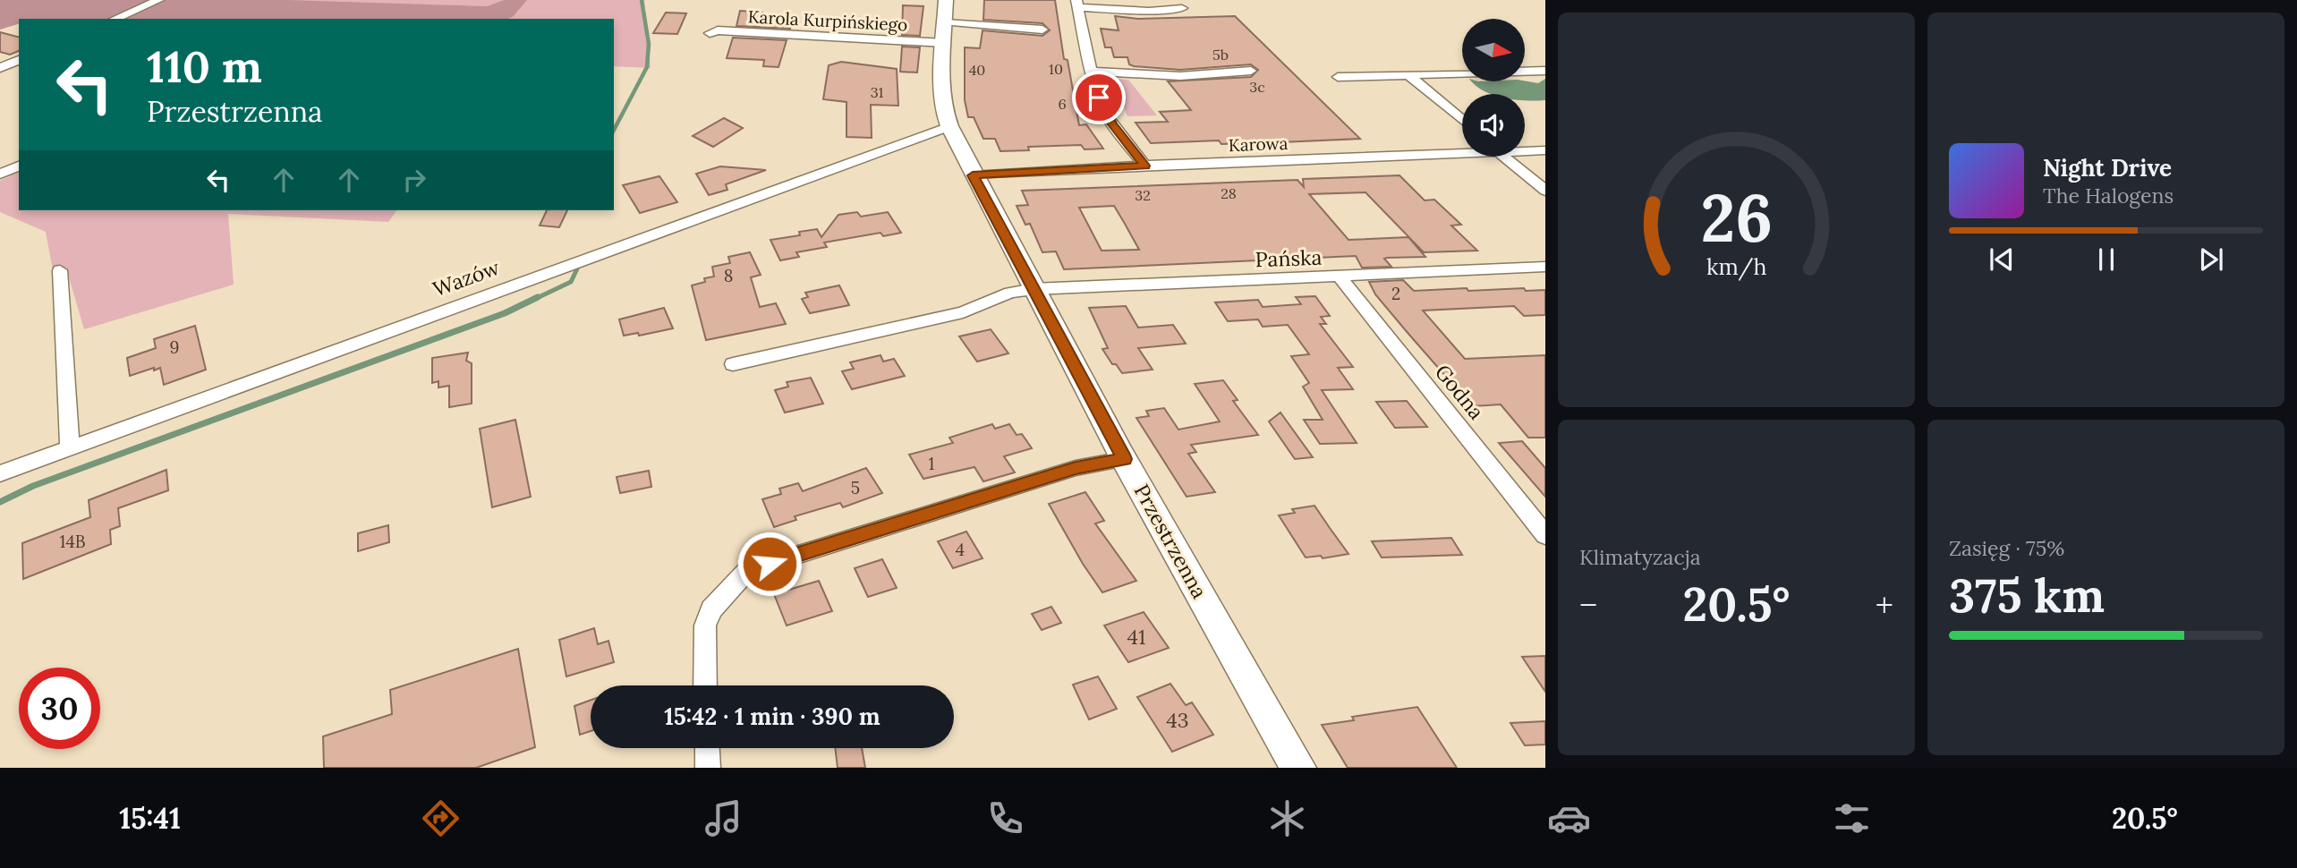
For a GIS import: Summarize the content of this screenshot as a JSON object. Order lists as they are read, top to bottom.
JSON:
{
  "streets": {
    "street": [
      "Karola Kurpińskiego",
      "Karowa",
      "Pańska",
      "Wazów",
      "Godna",
      "Przestrzenna"
    ]
  },
  "crossings": [
    ["Karola Kurpińskiego", "Przestrzenna"],
    ["Karowa", "Przestrzenna"],
    ["Pańska", "Godna"],
    ["Pańska", "Przestrzenna"],
    ["Wazów", "Przestrzenna"]
  ],
  "house_numbers": [
    "5b",
    "10",
    "40",
    "3c",
    "31",
    "6",
    "28",
    "32",
    "8",
    "2",
    "9",
    "1",
    "5",
    "14B",
    "4",
    "41",
    "43"
  ],
  "north": "right",
  "page": {
    "turn": ["110 m", "Przestrzenna"],
    "song": ["Night Drive", "The Halogens"],
    "tile": [
      "Klimatyzacja",
      ["Zasięg · 75%", "375 km"]
    ],
    "heat": ["−", "20.5°", "+"],
    "limit": "30",
    "trip": "15:42 · 1 min · 390 m",
    "tabs": ["15:41", "20.5°"],
    "gauge": ["26", "km/h"]
  }
}
